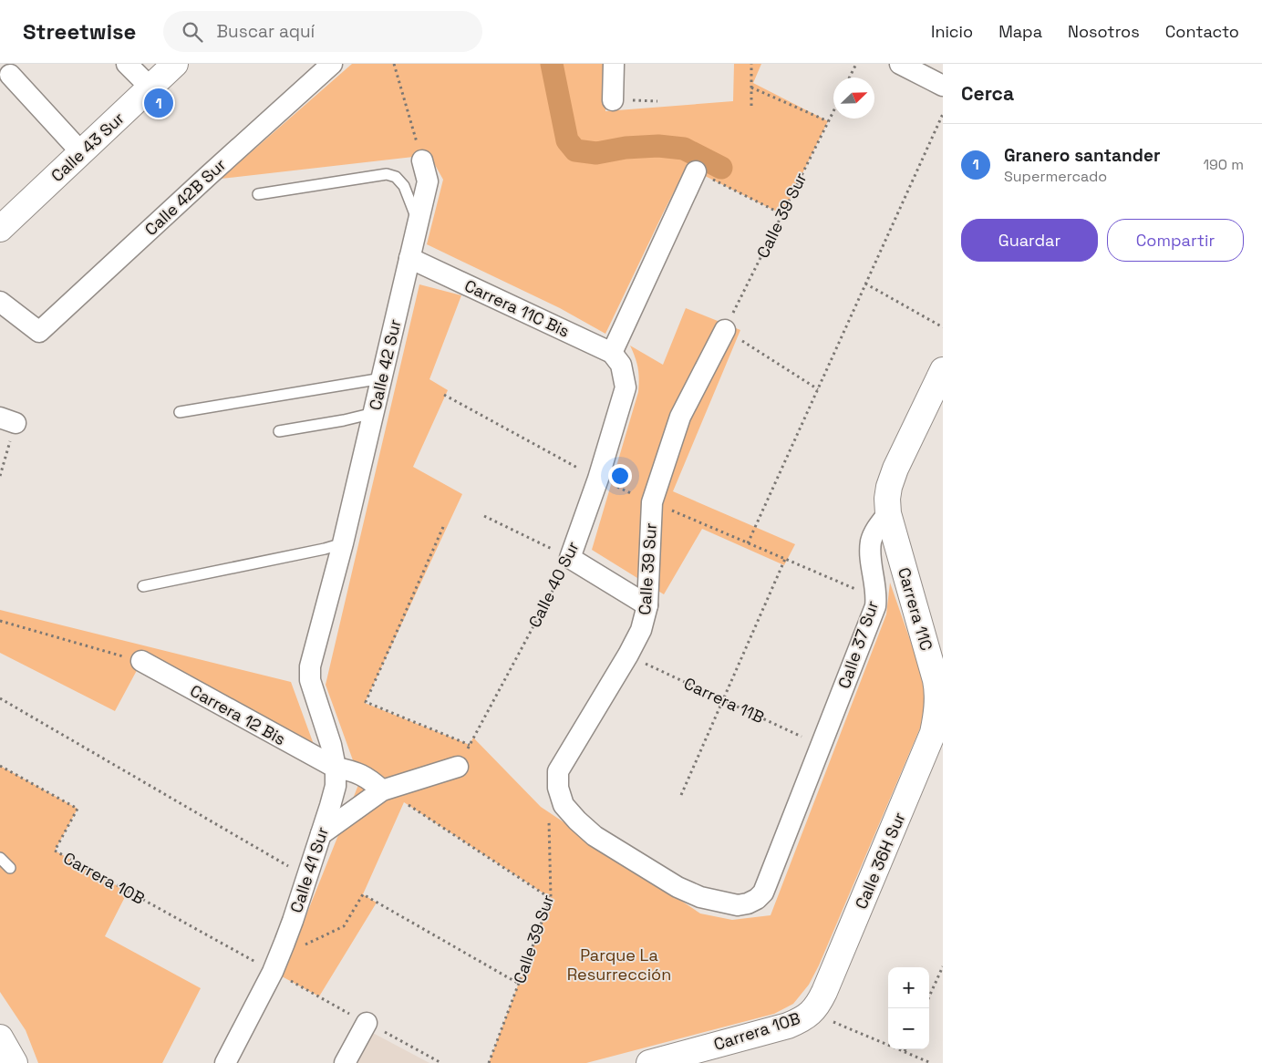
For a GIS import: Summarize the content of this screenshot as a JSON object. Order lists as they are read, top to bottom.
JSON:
{
  "streets": {
    "street": [
      "Calle 43 Sur",
      "Calle 42B Sur",
      "Calle 39 Sur",
      "Carrera 11C Bis",
      "Calle 42 Sur",
      "Calle 40 Sur",
      "Carrera 11C",
      "Calle 37 Sur",
      "Carrera 12 Bis",
      "Calle 36H Sur",
      "Calle 41 Sur",
      "Carrera 10B"
    ],
    "path": ["Carrera 11B"]
  },
  "crossings": [
    ["Calle 39 Sur", "Calle 37 Sur"],
    ["Calle 39 Sur", "Carrera 11B"],
    ["Carrera 11C Bis", "Calle 42 Sur"],
    ["Carrera 11C Bis", "Calle 40 Sur"],
    ["Calle 42 Sur", "Calle 41 Sur"],
    ["Carrera 11C", "Calle 37 Sur"],
    ["Carrera 11C", "Calle 36H Sur"],
    ["Calle 37 Sur", "Carrera 11B"],
    ["Carrera 12 Bis", "Calle 41 Sur"],
    ["Calle 36H Sur", "Carrera 10B"],
    ["Calle 41 Sur", "Carrera 10B"]
  ],
  "parks": ["Parque La Resurrección"],
  "north": "top right",
  "page": {
    "header": "Streetwise",
    "search": "Buscar aquí",
    "nav": [
      "Inicio",
      "Mapa",
      "Nosotros",
      "Contacto"
    ],
    "heading": "Cerca",
    "pins": "1",
    "list": [
      {
        "mark": "1",
        "name": "Granero santander",
        "note": "Supermercado",
        "value": "190 m"
      }
    ],
    "buttons": ["Guardar", "Compartir"],
    "map_buttons": ["+", "−"]
  }
}
